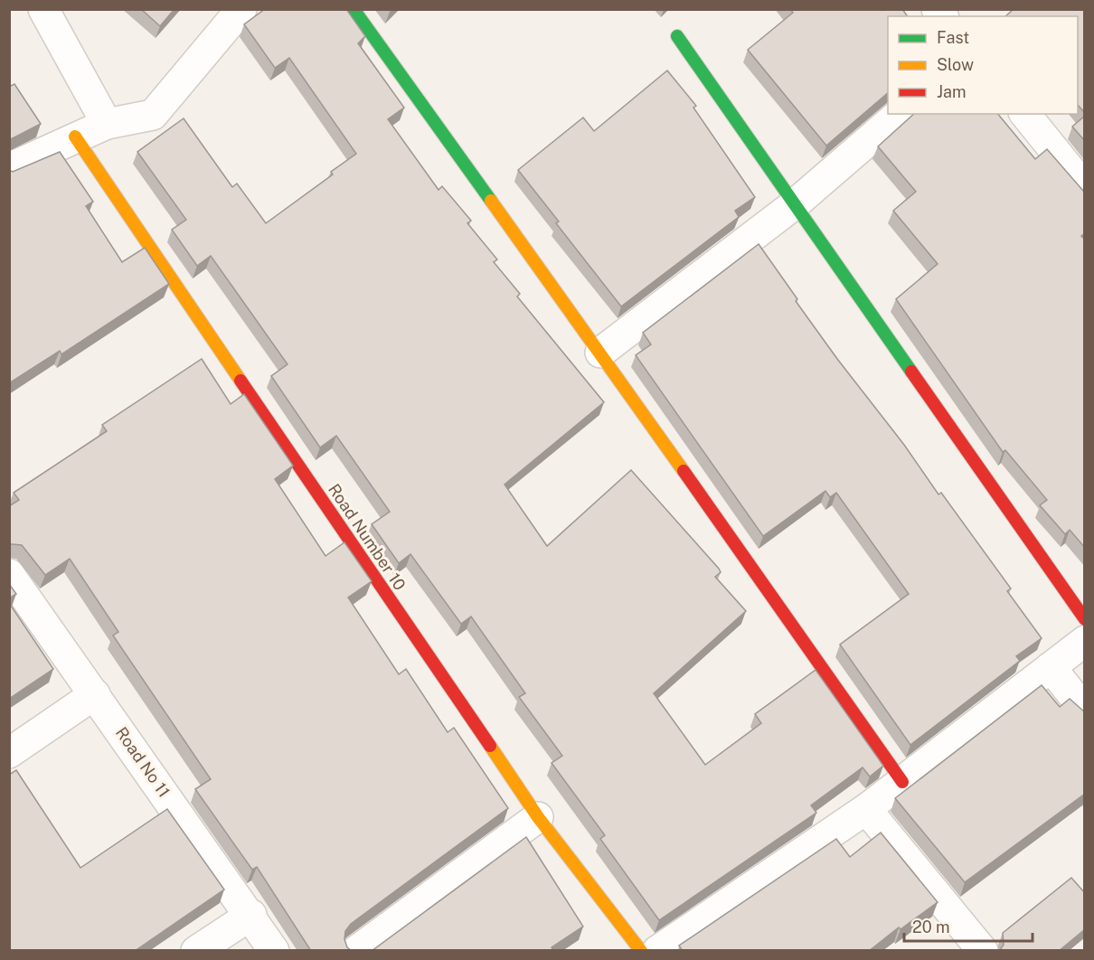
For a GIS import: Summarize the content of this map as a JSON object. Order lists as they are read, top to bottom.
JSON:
{
  "streets": {
    "street": ["Road Number 10", "Road No 11"]
  },
  "legend": ["Fast", "Slow", "Jam"],
  "scale_bar": "20 m"
}
